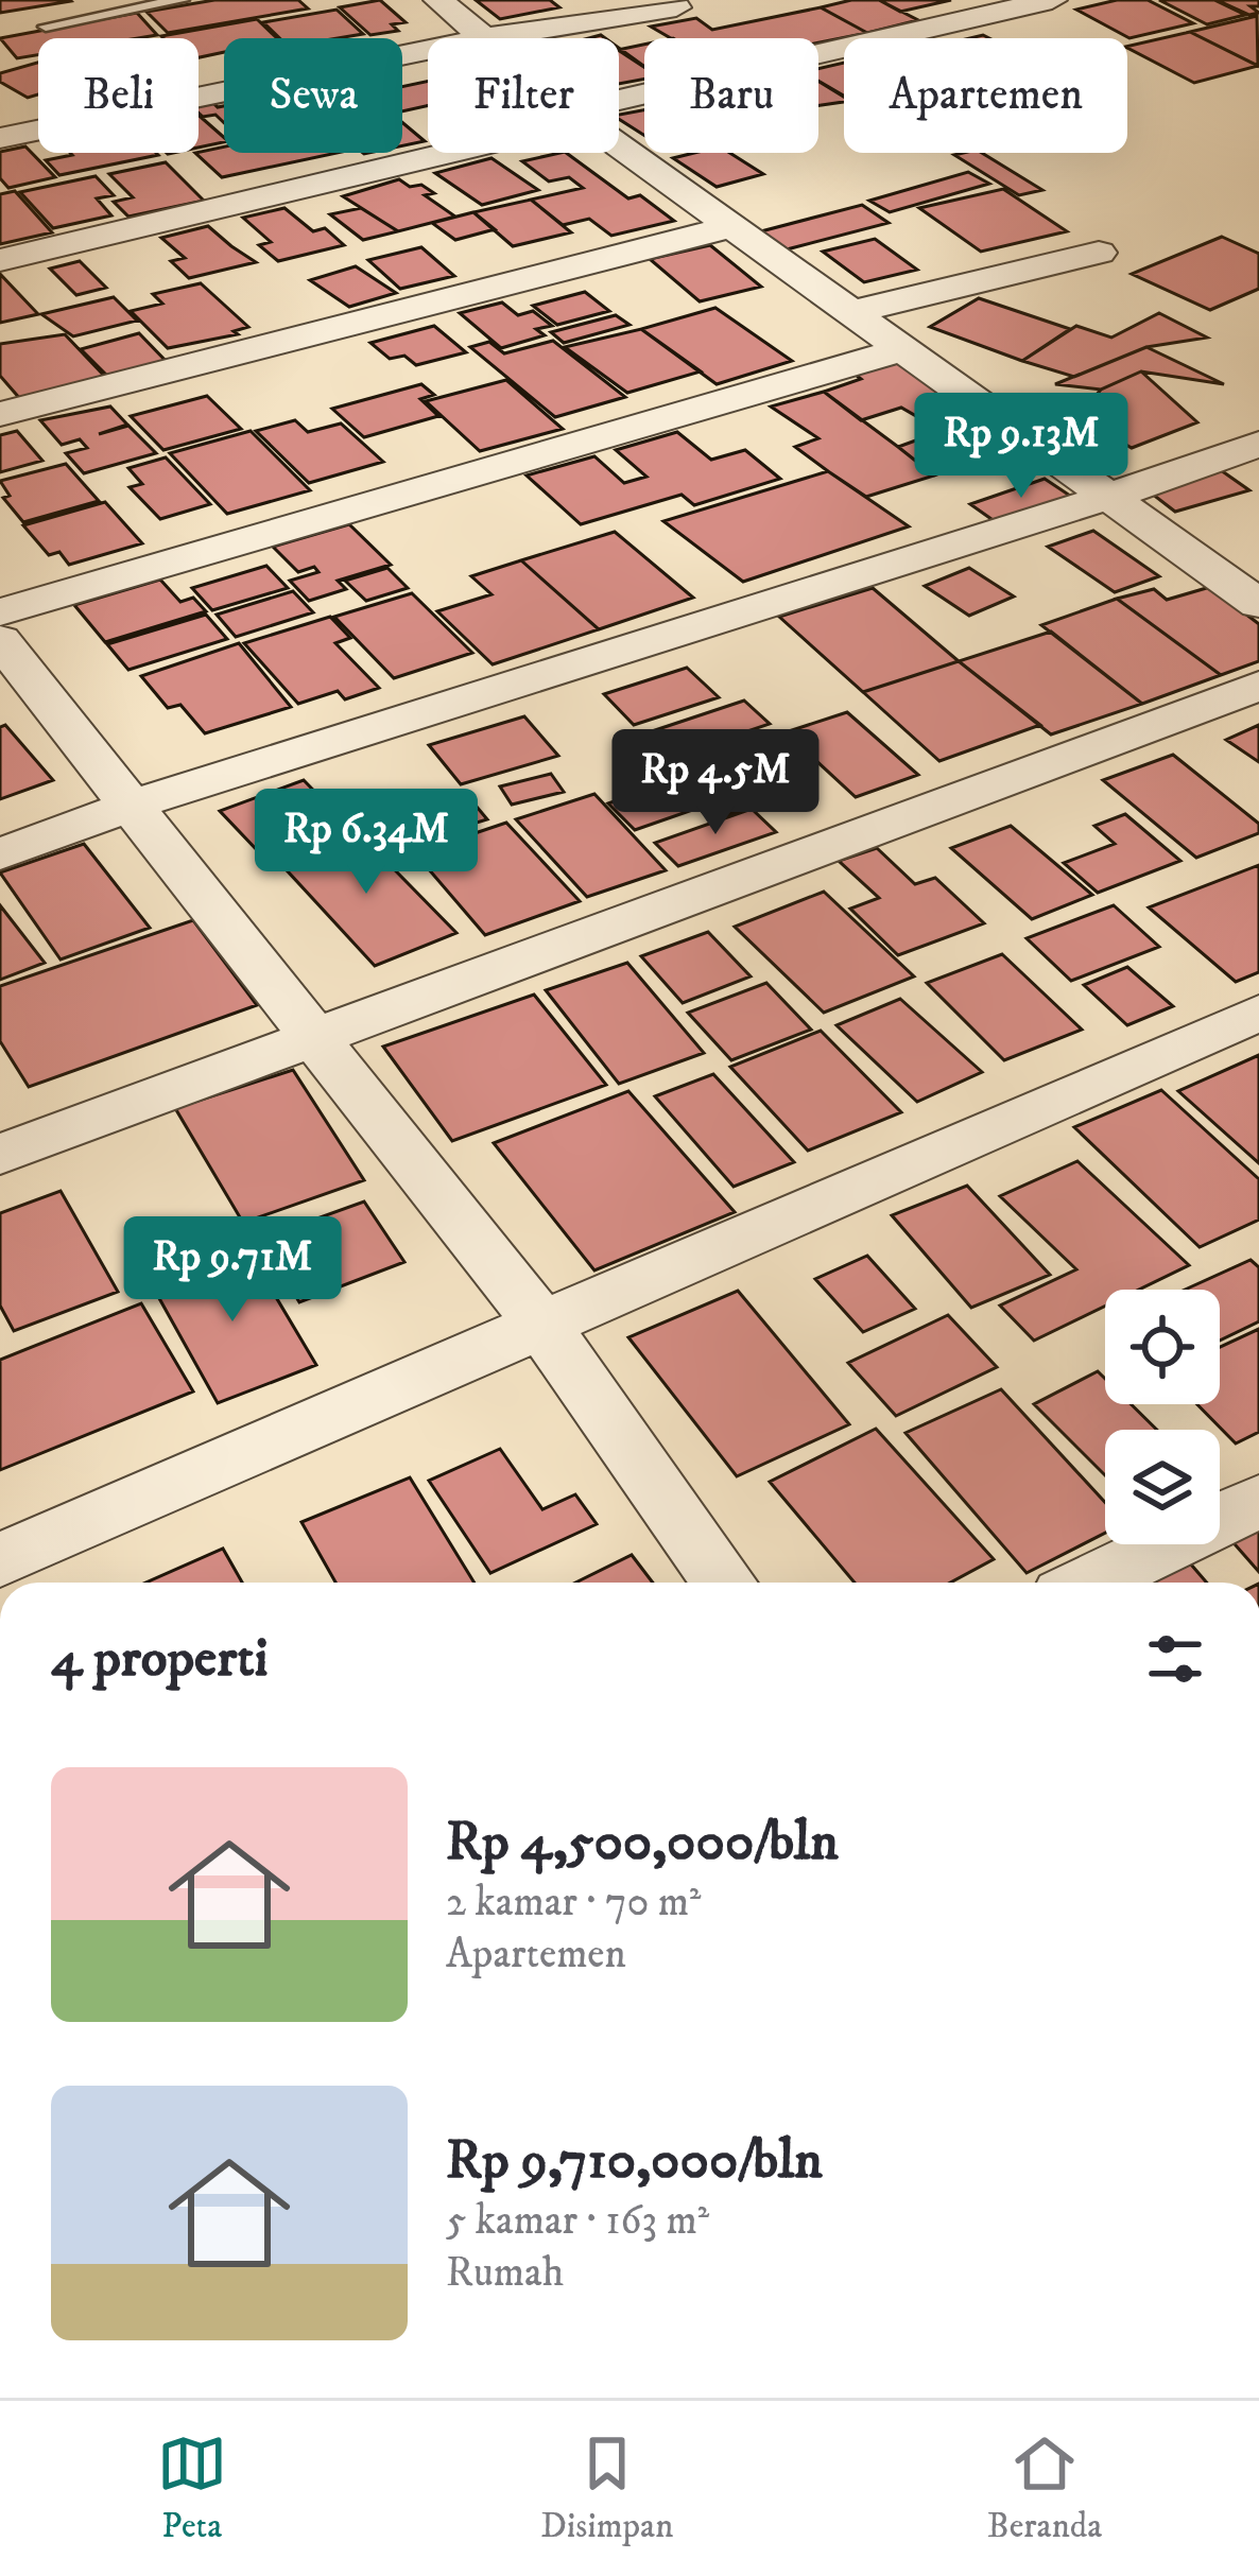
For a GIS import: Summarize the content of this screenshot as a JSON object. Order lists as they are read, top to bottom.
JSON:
{
  "page": {
    "chip": [
      "Beli",
      "Sewa",
      "Filter",
      "Baru",
      "Apartemen"
    ],
    "price": [
      "Rp 9.13M",
      "Rp 4.5M",
      "Rp 6.34M",
      "Rp 9.71M"
    ],
    "heading": "4 properti",
    "list": [
      {
        "name": "Rp 4,500,000/bln",
        "note": "2 kamar · 70 m² · Apartemen"
      },
      {
        "name": "Rp 9,710,000/bln",
        "note": "5 kamar · 163 m² · Rumah"
      }
    ],
    "tabs": ["Peta", "Disimpan", "Beranda"]
  }
}
